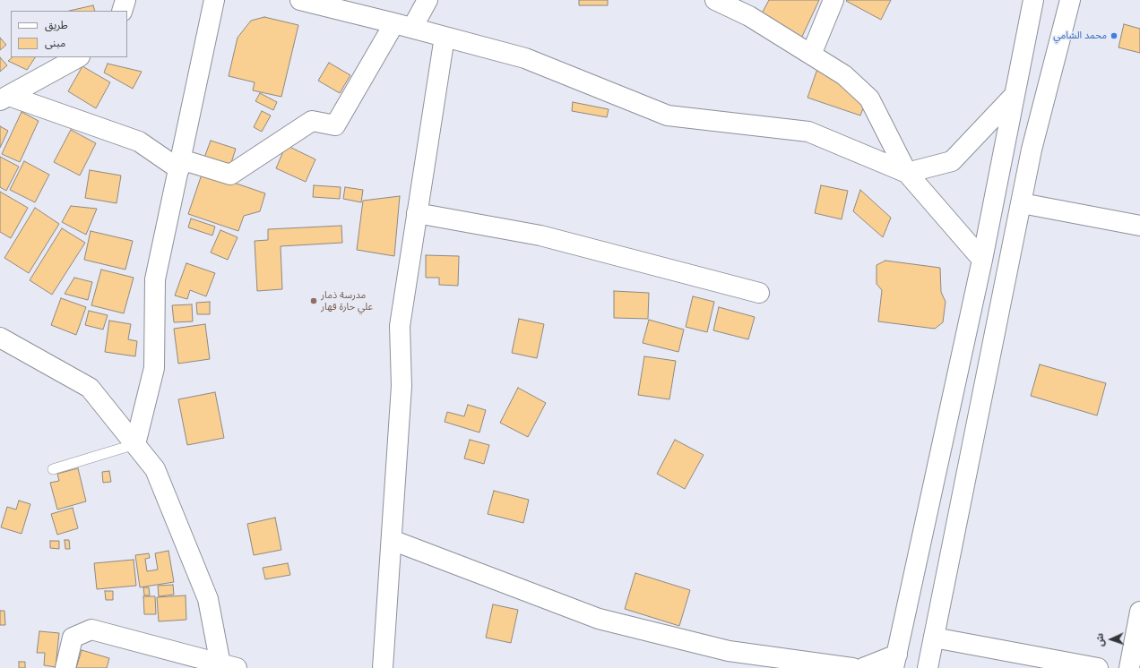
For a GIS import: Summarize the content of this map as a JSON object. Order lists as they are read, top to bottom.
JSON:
{
  "places": ["محمد الشامي", "مدرسة ذمار علي حارة قهار"],
  "legend": ["طريق", "مبنى"],
  "north": "left"
}
